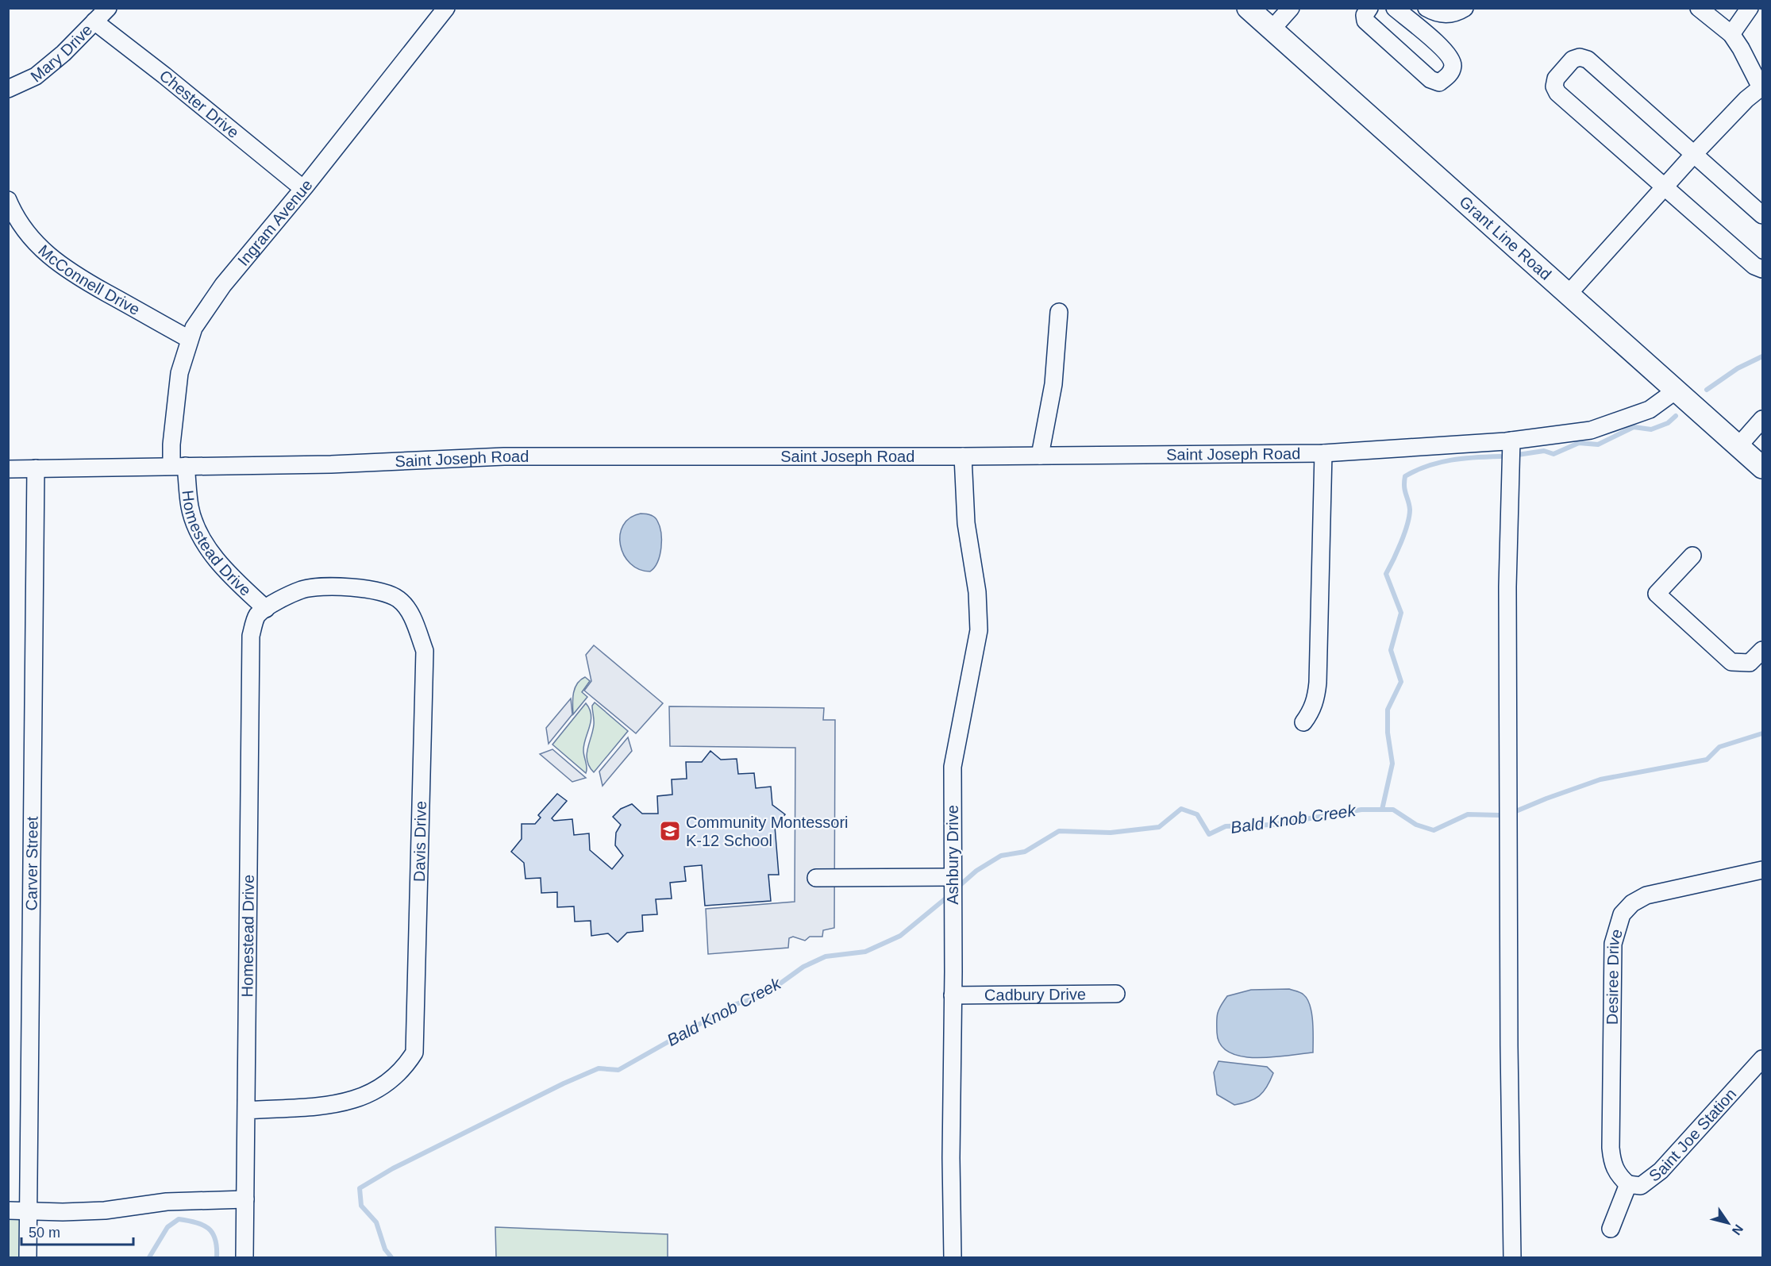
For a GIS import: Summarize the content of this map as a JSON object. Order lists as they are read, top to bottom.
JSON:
{
  "streets": {
    "main road": ["Grant Line Road"],
    "street": [
      "Mary Drive",
      "Chester Drive",
      "Ingram Avenue",
      "McConnell Drive",
      "Saint Joseph Road",
      "Homestead Drive",
      "Davis Drive",
      "Ashbury Drive",
      "Carver Street",
      "Desiree Drive",
      "Cadbury Drive",
      "Saint Joe Station"
    ]
  },
  "crossings": [
    ["Mary Drive", "Chester Drive"],
    ["Chester Drive", "Ingram Avenue"],
    ["Ingram Avenue", "McConnell Drive"],
    ["Ingram Avenue", "Saint Joseph Road"],
    ["Ingram Avenue", "Homestead Drive"],
    ["Grant Line Road", "Saint Joseph Road"],
    ["Saint Joseph Road", "Homestead Drive"],
    ["Saint Joseph Road", "Ashbury Drive"],
    ["Saint Joseph Road", "Carver Street"],
    ["Homestead Drive", "Davis Drive"],
    ["Ashbury Drive", "Cadbury Drive"],
    ["Desiree Drive", "Saint Joe Station"]
  ],
  "water": ["Bald Knob Creek"],
  "places": {
    "school or university": ["Community Montessori K-12 School"]
  },
  "scale_bar": "50 m",
  "north": "bottom right"
}
